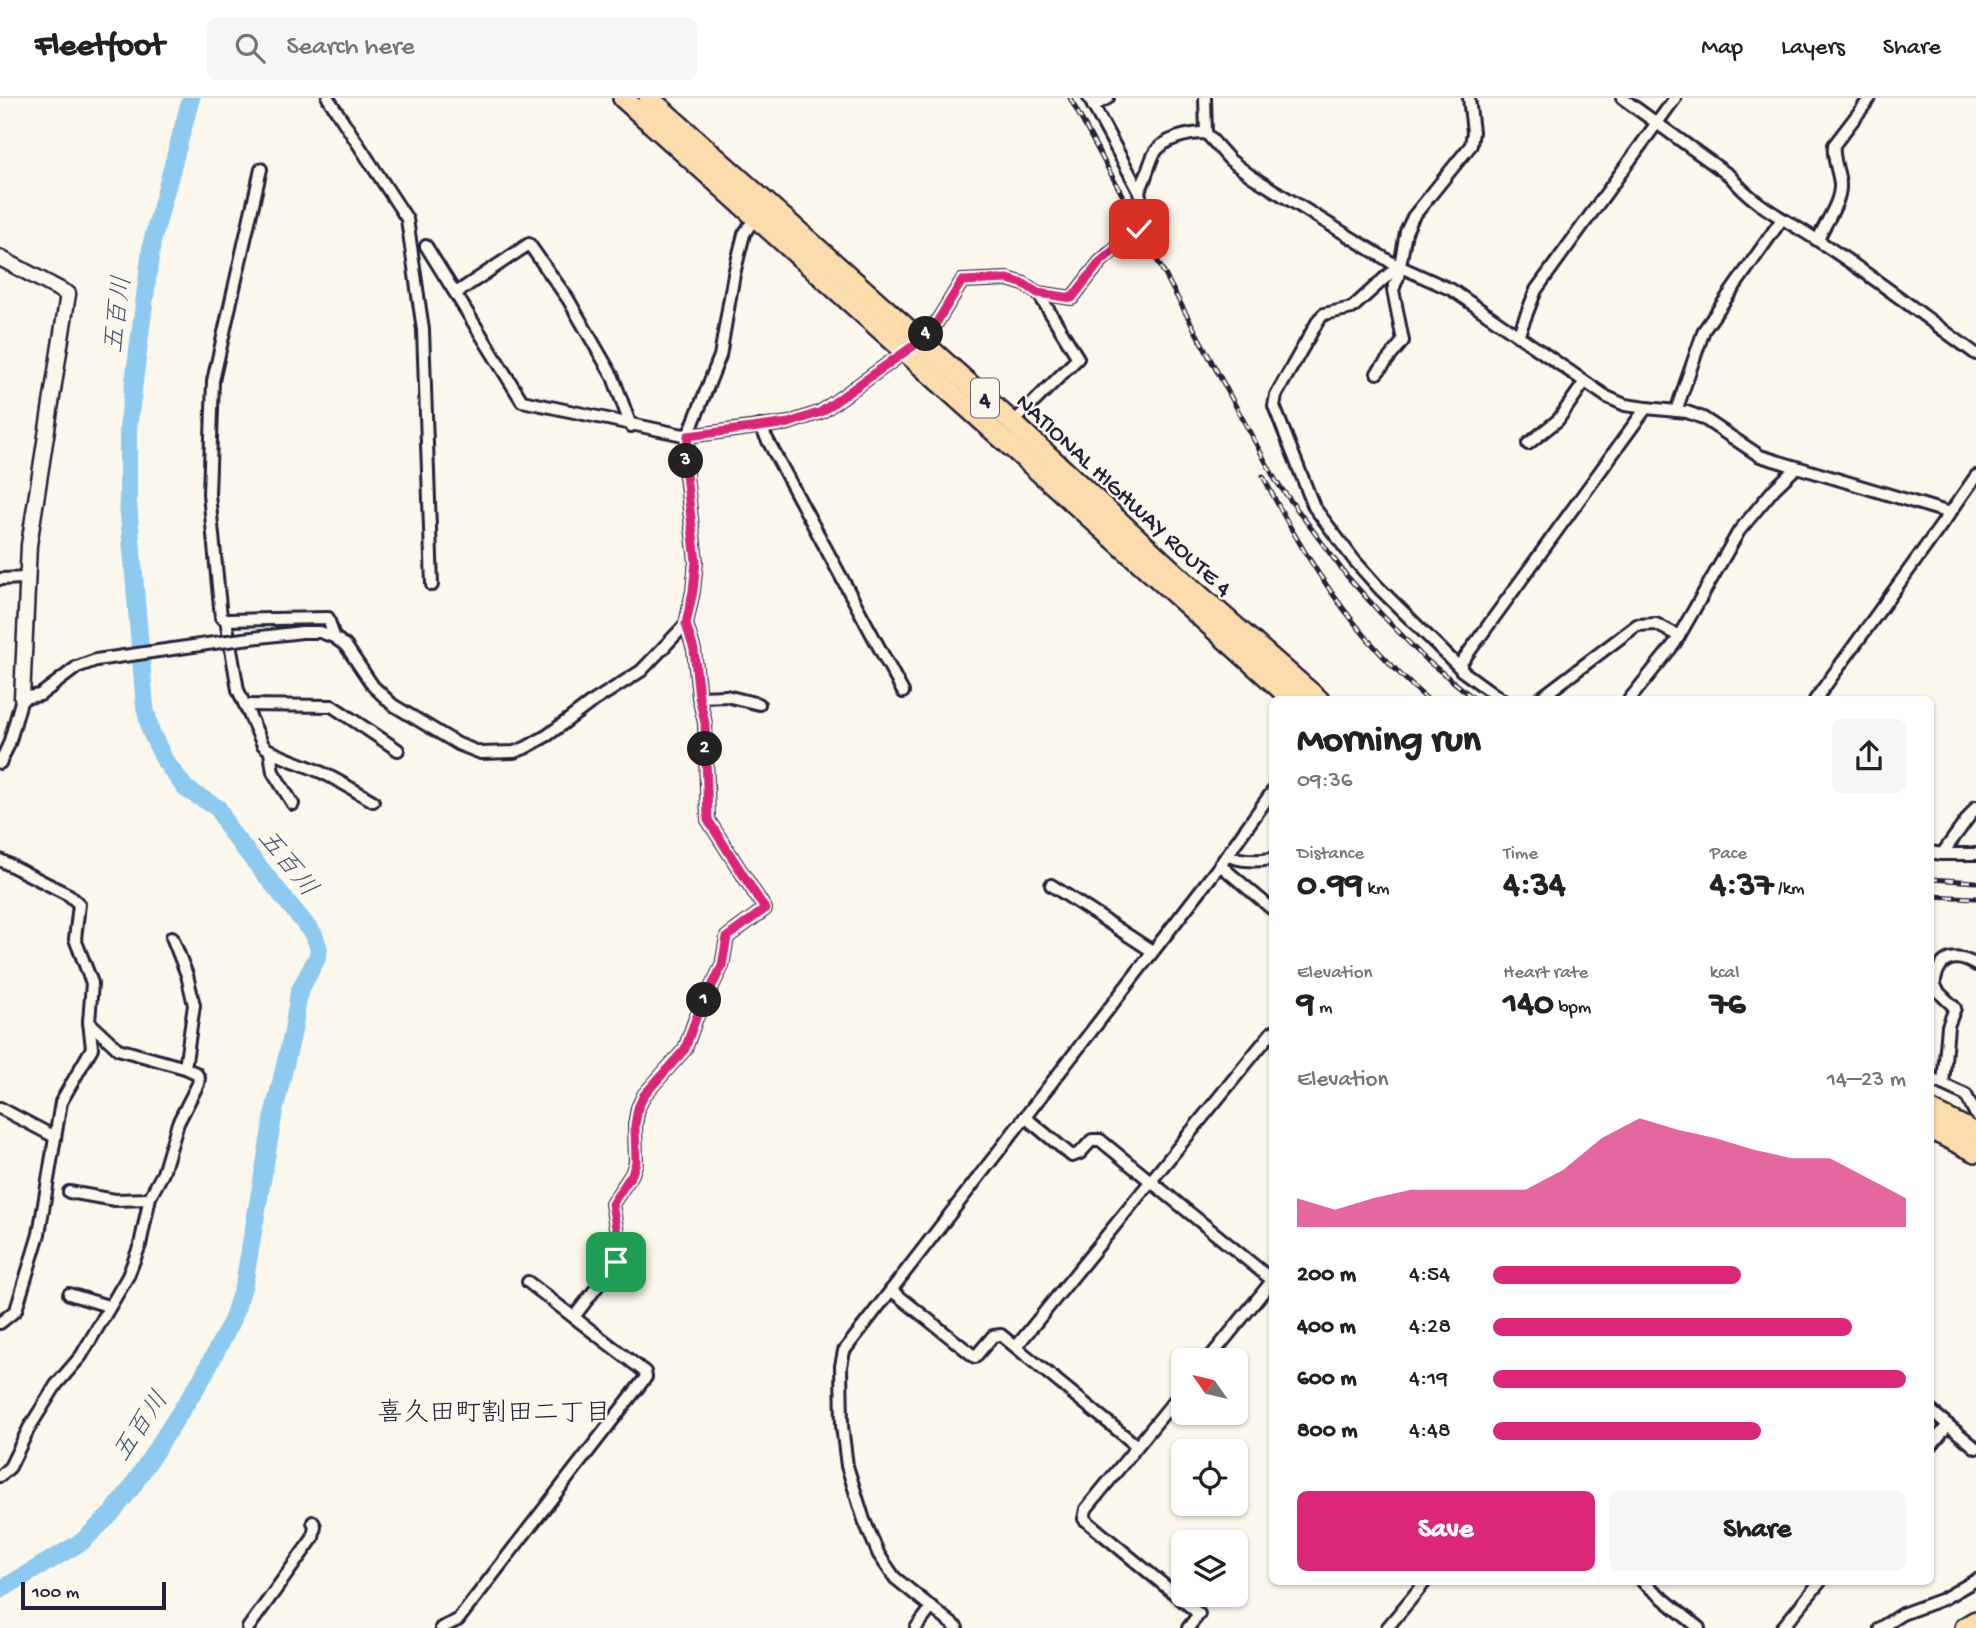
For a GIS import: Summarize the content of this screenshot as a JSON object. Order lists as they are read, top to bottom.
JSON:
{
  "streets": {
    "highway": ["4", "NATIONAL HIGHWAY ROUTE 4"]
  },
  "districts": ["喜久田町割田二丁目"],
  "water": ["五百川"],
  "scale_bar": "100 m",
  "north": "top left",
  "page": {
    "header": "Fleetfoot",
    "search": "Search here",
    "nav": ["Map", "Layers", "Share"],
    "pins": [
      "4",
      "3",
      "2",
      "1"
    ],
    "heading": ["Morning run", "09:36"],
    "stats": [
      ["Distance", "0.99 km"],
      ["Time", "4:34"],
      ["Pace", "4:37 /km"],
      ["Elevation", "9 m"],
      ["Heart rate", "140 bpm"],
      ["kcal", "76"]
    ],
    "chart": ["Elevation", "14–23 m"],
    "list": [
      {
        "name": "200 m",
        "note": "4:54"
      },
      {
        "name": "400 m",
        "note": "4:28"
      },
      {
        "name": "600 m",
        "note": "4:19"
      },
      {
        "name": "800 m",
        "note": "4:48"
      }
    ],
    "buttons": ["Save", "Share"],
    "scale": "100 m"
  }
}
